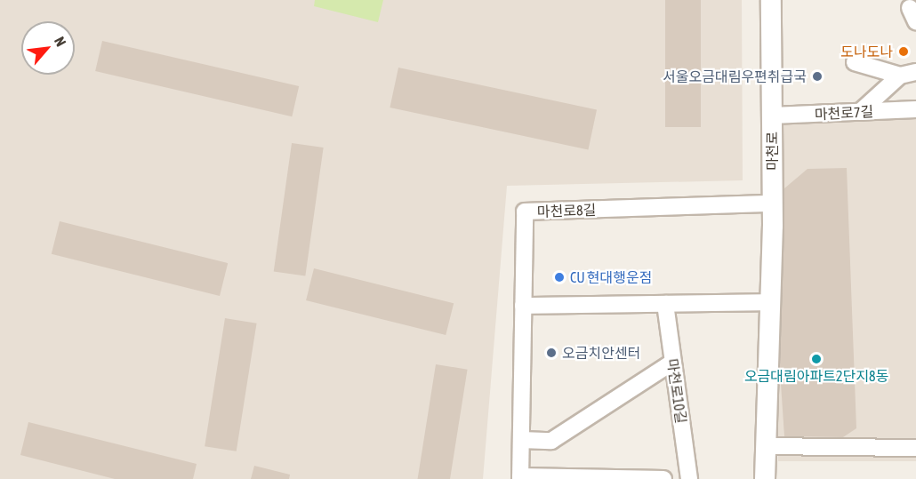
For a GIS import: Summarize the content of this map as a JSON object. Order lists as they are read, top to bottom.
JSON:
{
  "streets": {
    "street": [
      "마천로7길",
      "마천로",
      "마천로8길",
      "마천로10길"
    ]
  },
  "crossings": [
    ["마천로7길", "마천로"],
    ["마천로", "마천로8길"]
  ],
  "places": [
    "도나도나",
    "서울오금대림우편취급국",
    "CU 현대행운점",
    "오금치안센터",
    "오금대림아파트2단지8동"
  ],
  "north": "top right"
}
